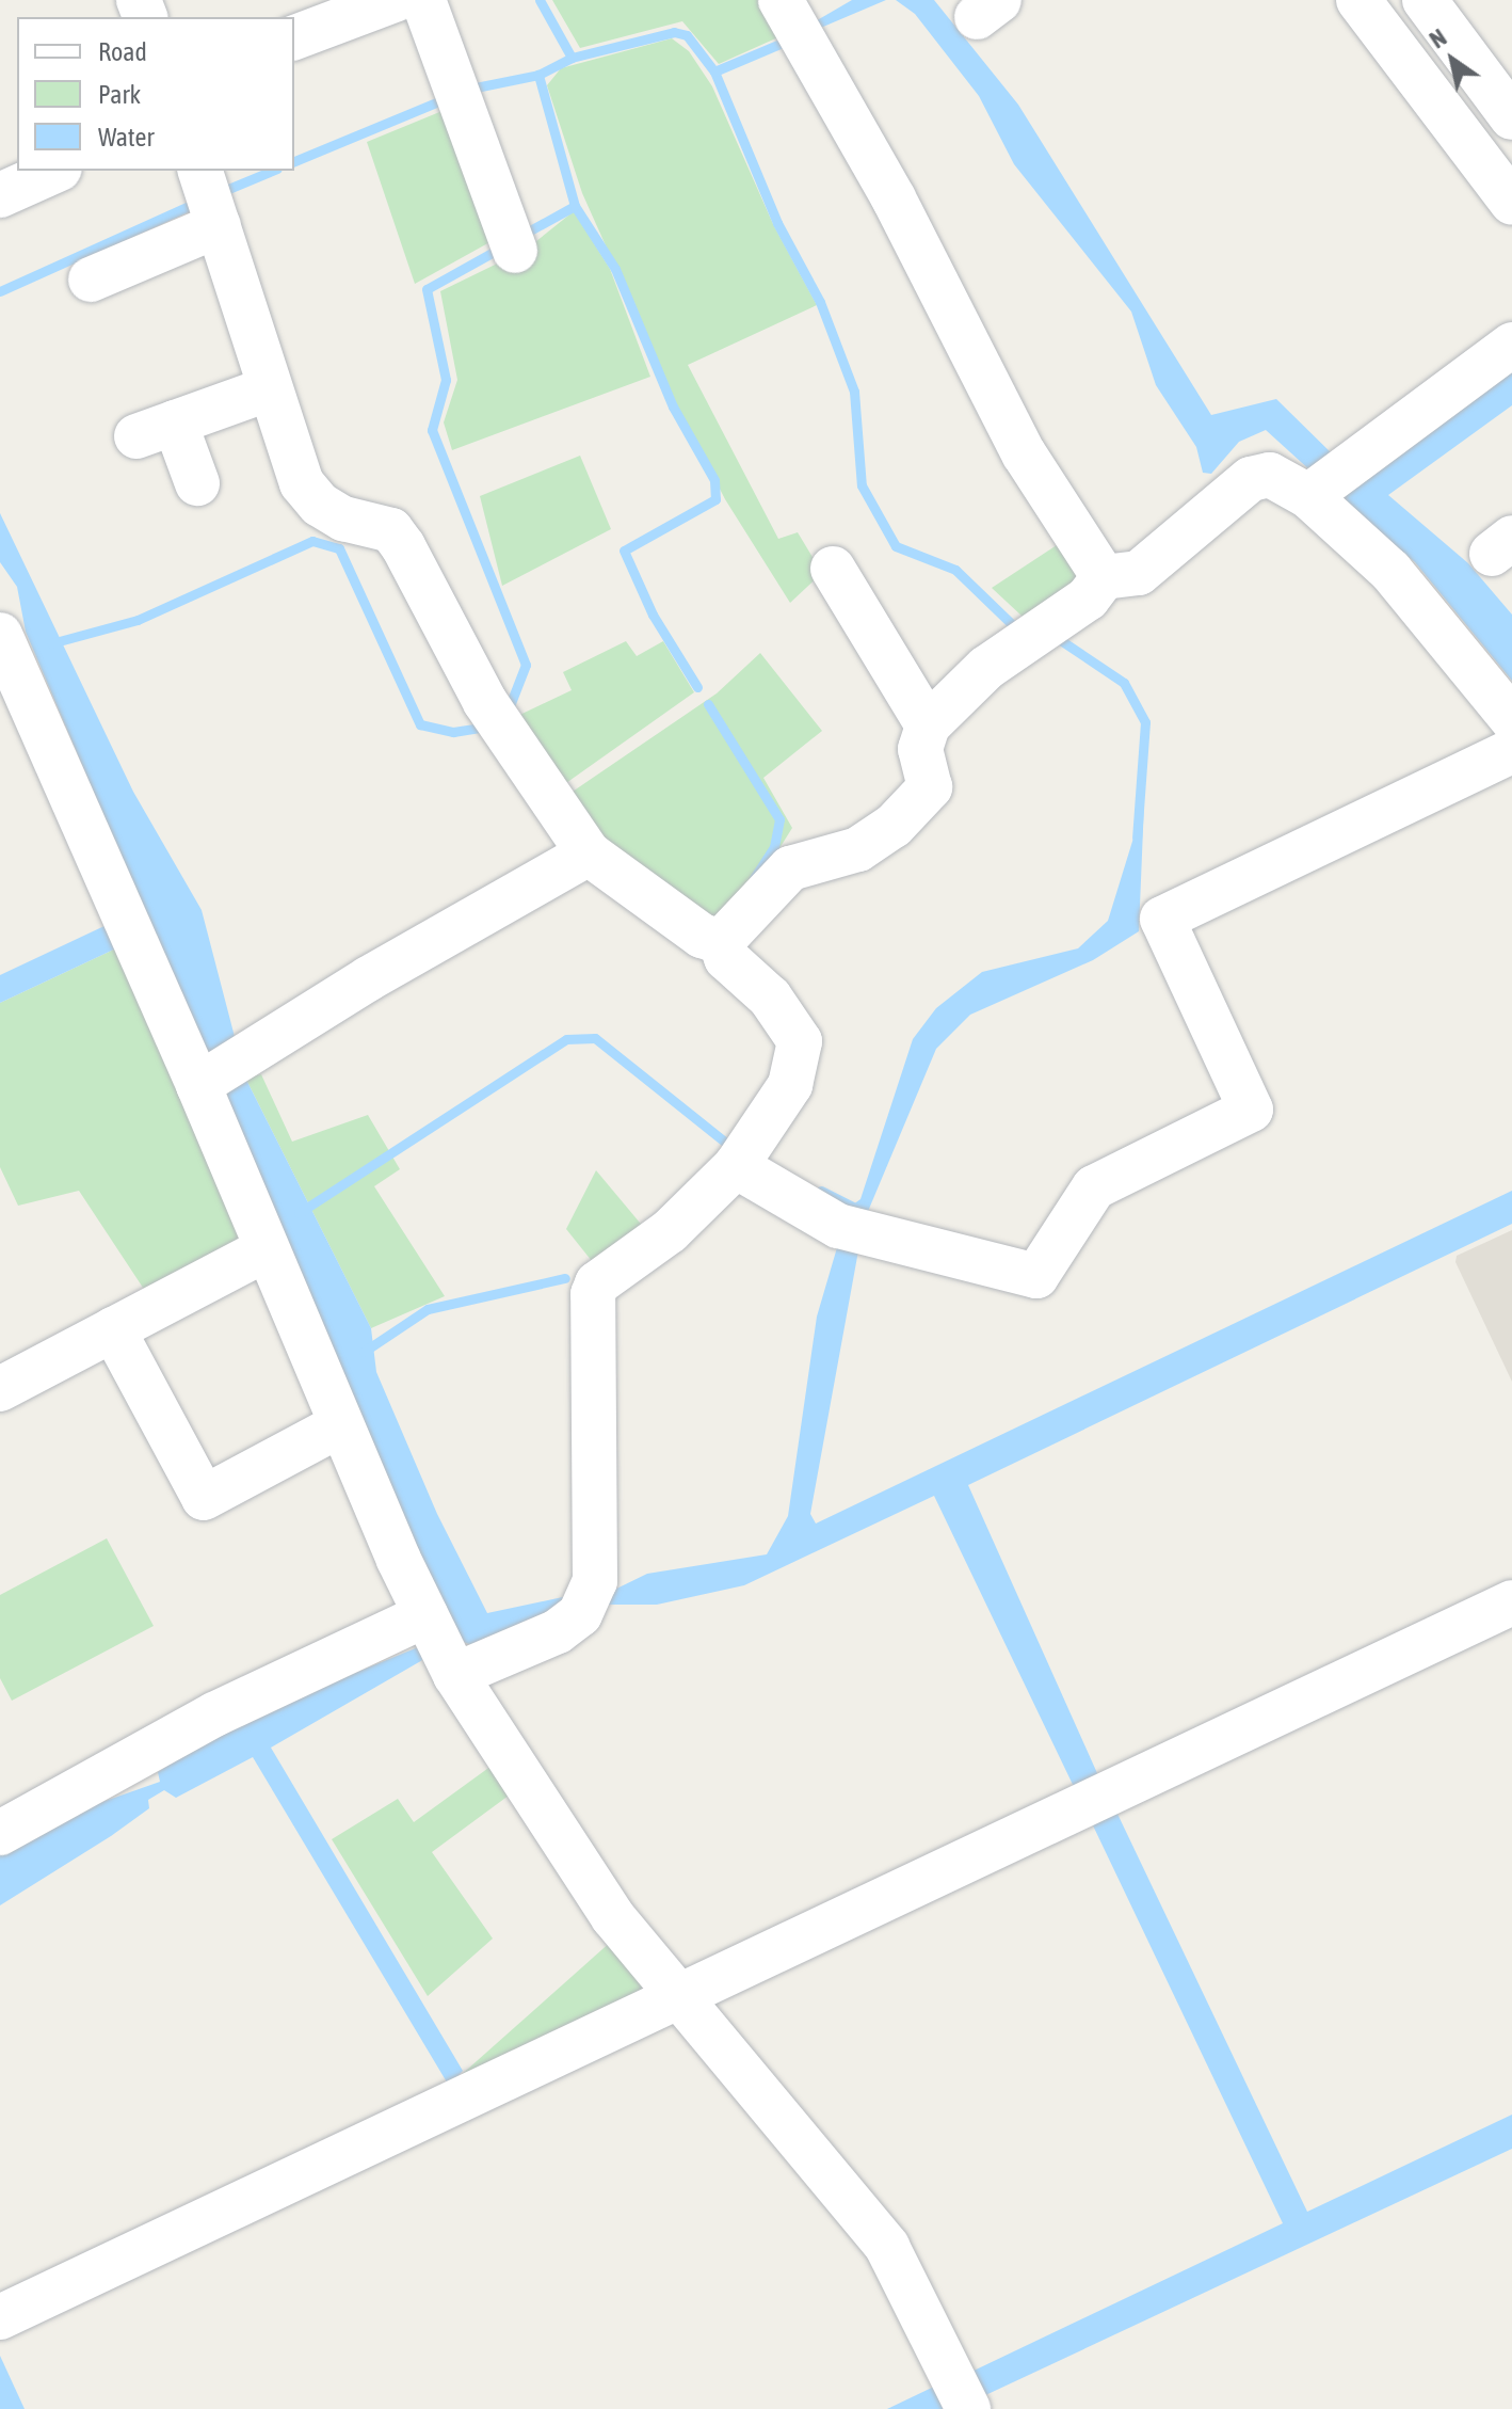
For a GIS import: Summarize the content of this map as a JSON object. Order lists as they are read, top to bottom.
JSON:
{
  "legend": ["Road", "Park", "Water"],
  "north": "top left"
}
